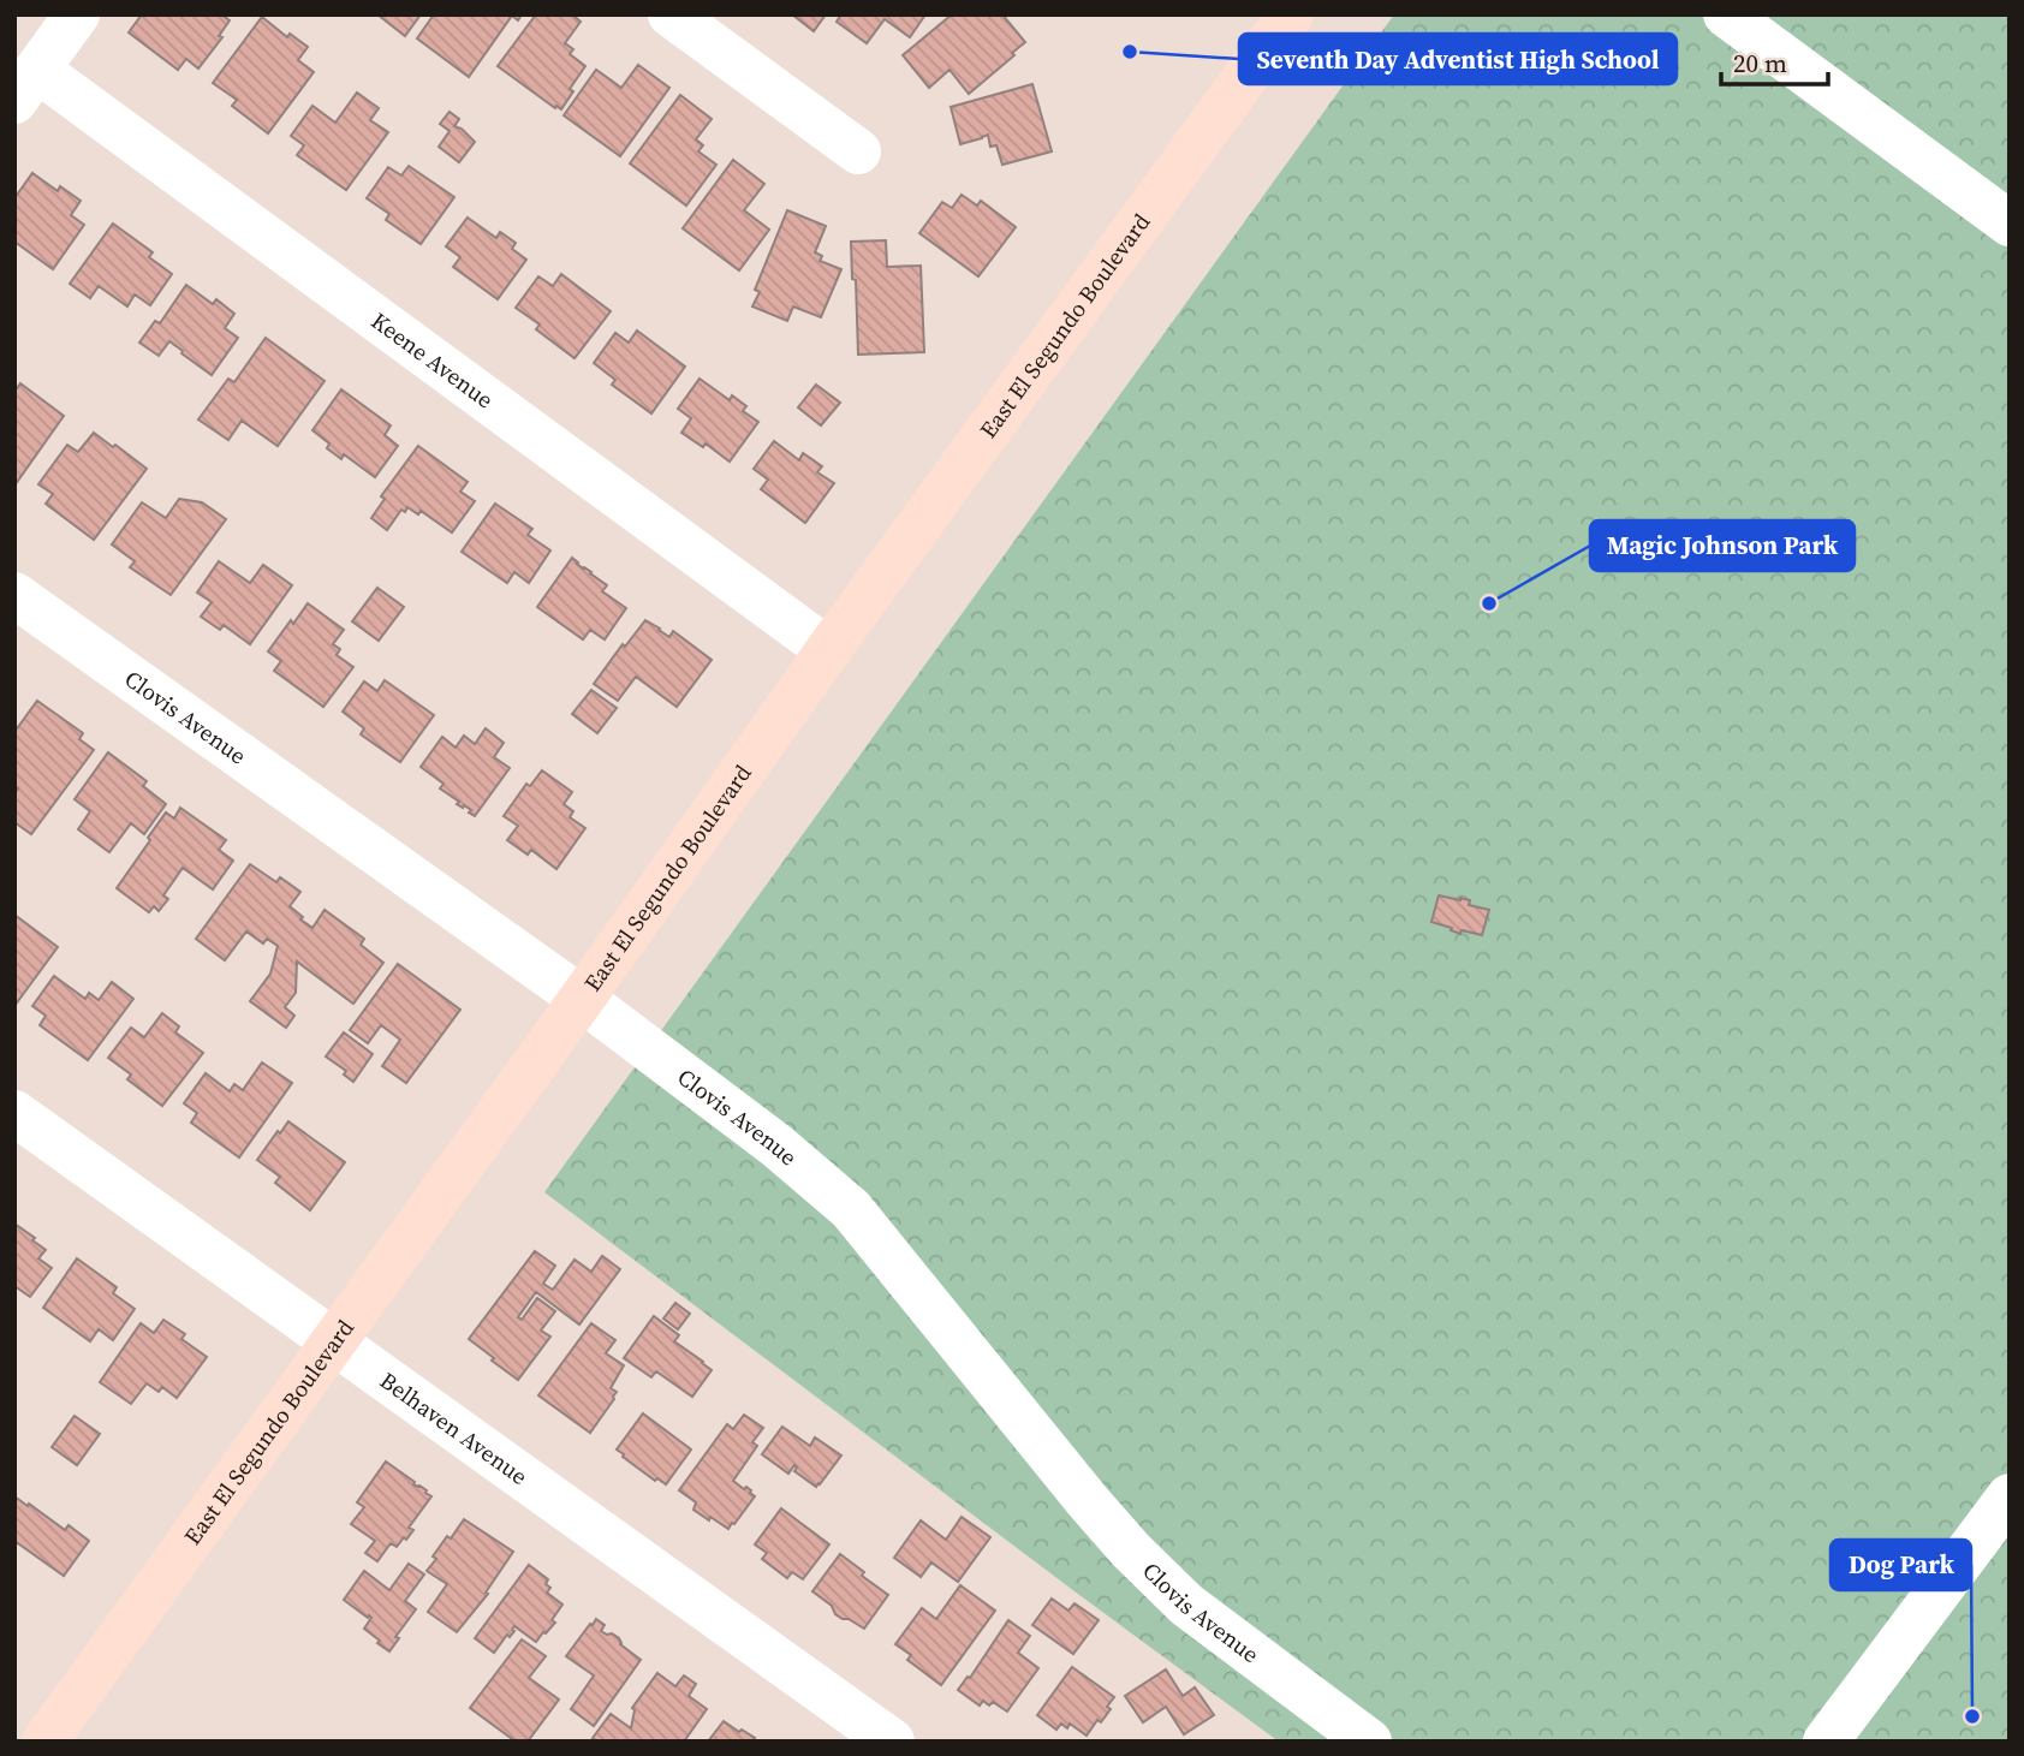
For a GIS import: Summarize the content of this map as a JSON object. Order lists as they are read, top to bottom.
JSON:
{
  "streets": {
    "main road": ["East El Segundo Boulevard"],
    "street": ["Keene Avenue", "Clovis Avenue", "Belhaven Avenue"]
  },
  "crossings": [
    ["East El Segundo Boulevard", "Keene Avenue"],
    ["East El Segundo Boulevard", "Clovis Avenue"],
    ["East El Segundo Boulevard", "Belhaven Avenue"]
  ],
  "places": ["Seventh Day Adventist High School", "Magic Johnson Park", "Dog Park"],
  "scale_bar": "20 m"
}
